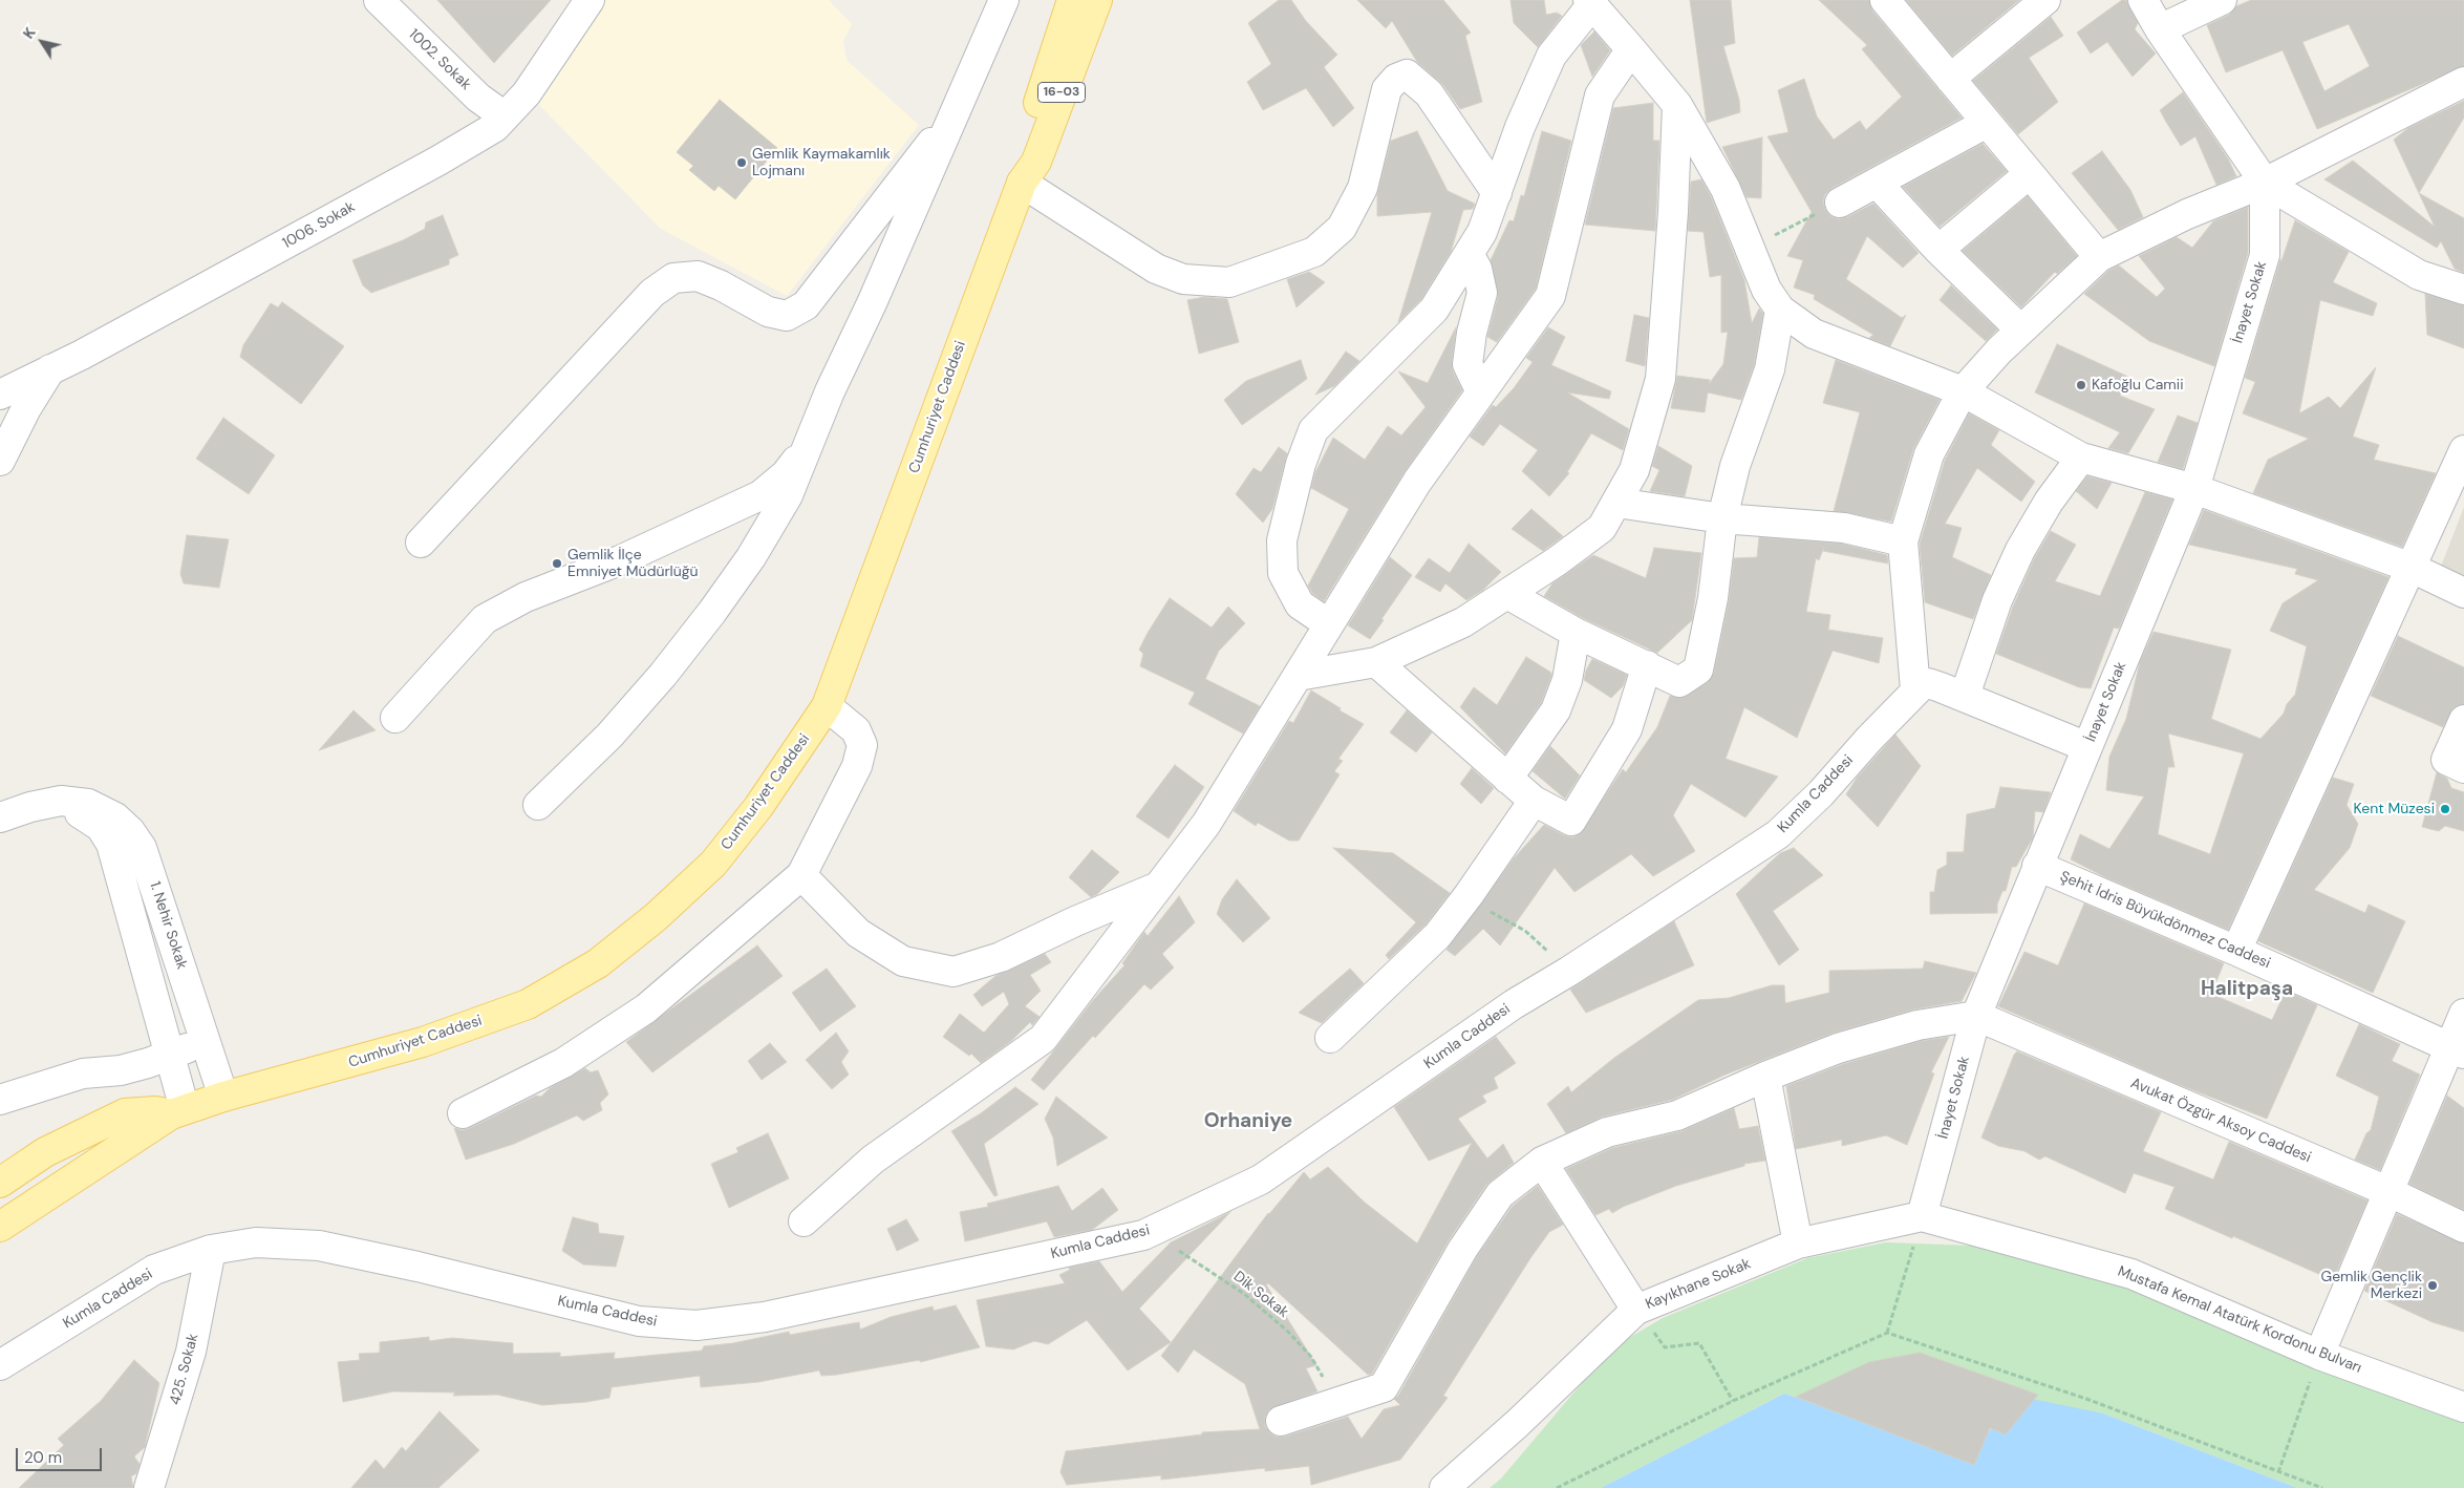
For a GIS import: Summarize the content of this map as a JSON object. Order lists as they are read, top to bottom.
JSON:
{
  "streets": {
    "main road": ["16-03", "Cumhuriyet Caddesi"],
    "street": [
      "1002. Sokak",
      "1006. Sokak",
      "İnayet Sokak",
      "Kumla Caddesi",
      "Şehit İdris Büyükdönmez Caddesi",
      "1. Nehir Sokak",
      "Avukat Özgür Aksoy Caddesi",
      "Kayıkhane Sokak",
      "Mustafa Kemal Atatürk Kordonu Bulvarı",
      "425. Sokak"
    ],
    "path": ["Dik Sokak"]
  },
  "crossings": [
    ["1002. Sokak", "1006. Sokak"],
    ["16-03", "Cumhuriyet Caddesi"],
    ["İnayet Sokak", "Şehit İdris Büyükdönmez Caddesi"],
    ["İnayet Sokak", "Avukat Özgür Aksoy Caddesi"],
    ["İnayet Sokak", "Kayıkhane Sokak"],
    ["İnayet Sokak", "Mustafa Kemal Atatürk Kordonu Bulvarı"],
    ["Cumhuriyet Caddesi", "1. Nehir Sokak"],
    ["Kumla Caddesi", "Dik Sokak"],
    ["Kumla Caddesi", "425. Sokak"],
    ["Kayıkhane Sokak", "Mustafa Kemal Atatürk Kordonu Bulvarı"]
  ],
  "districts": ["Halitpaşa", "Orhaniye"],
  "places": [
    "Gemlik Kaymakamlık Lojmanı",
    "Kafoğlu Camii",
    "Gemlik İlçe Emniyet Müdürlüğü",
    "Kent Müzesi",
    "Gemlik Gençlik Merkezi"
  ],
  "scale_bar": "20 m",
  "north": "top left"
}
